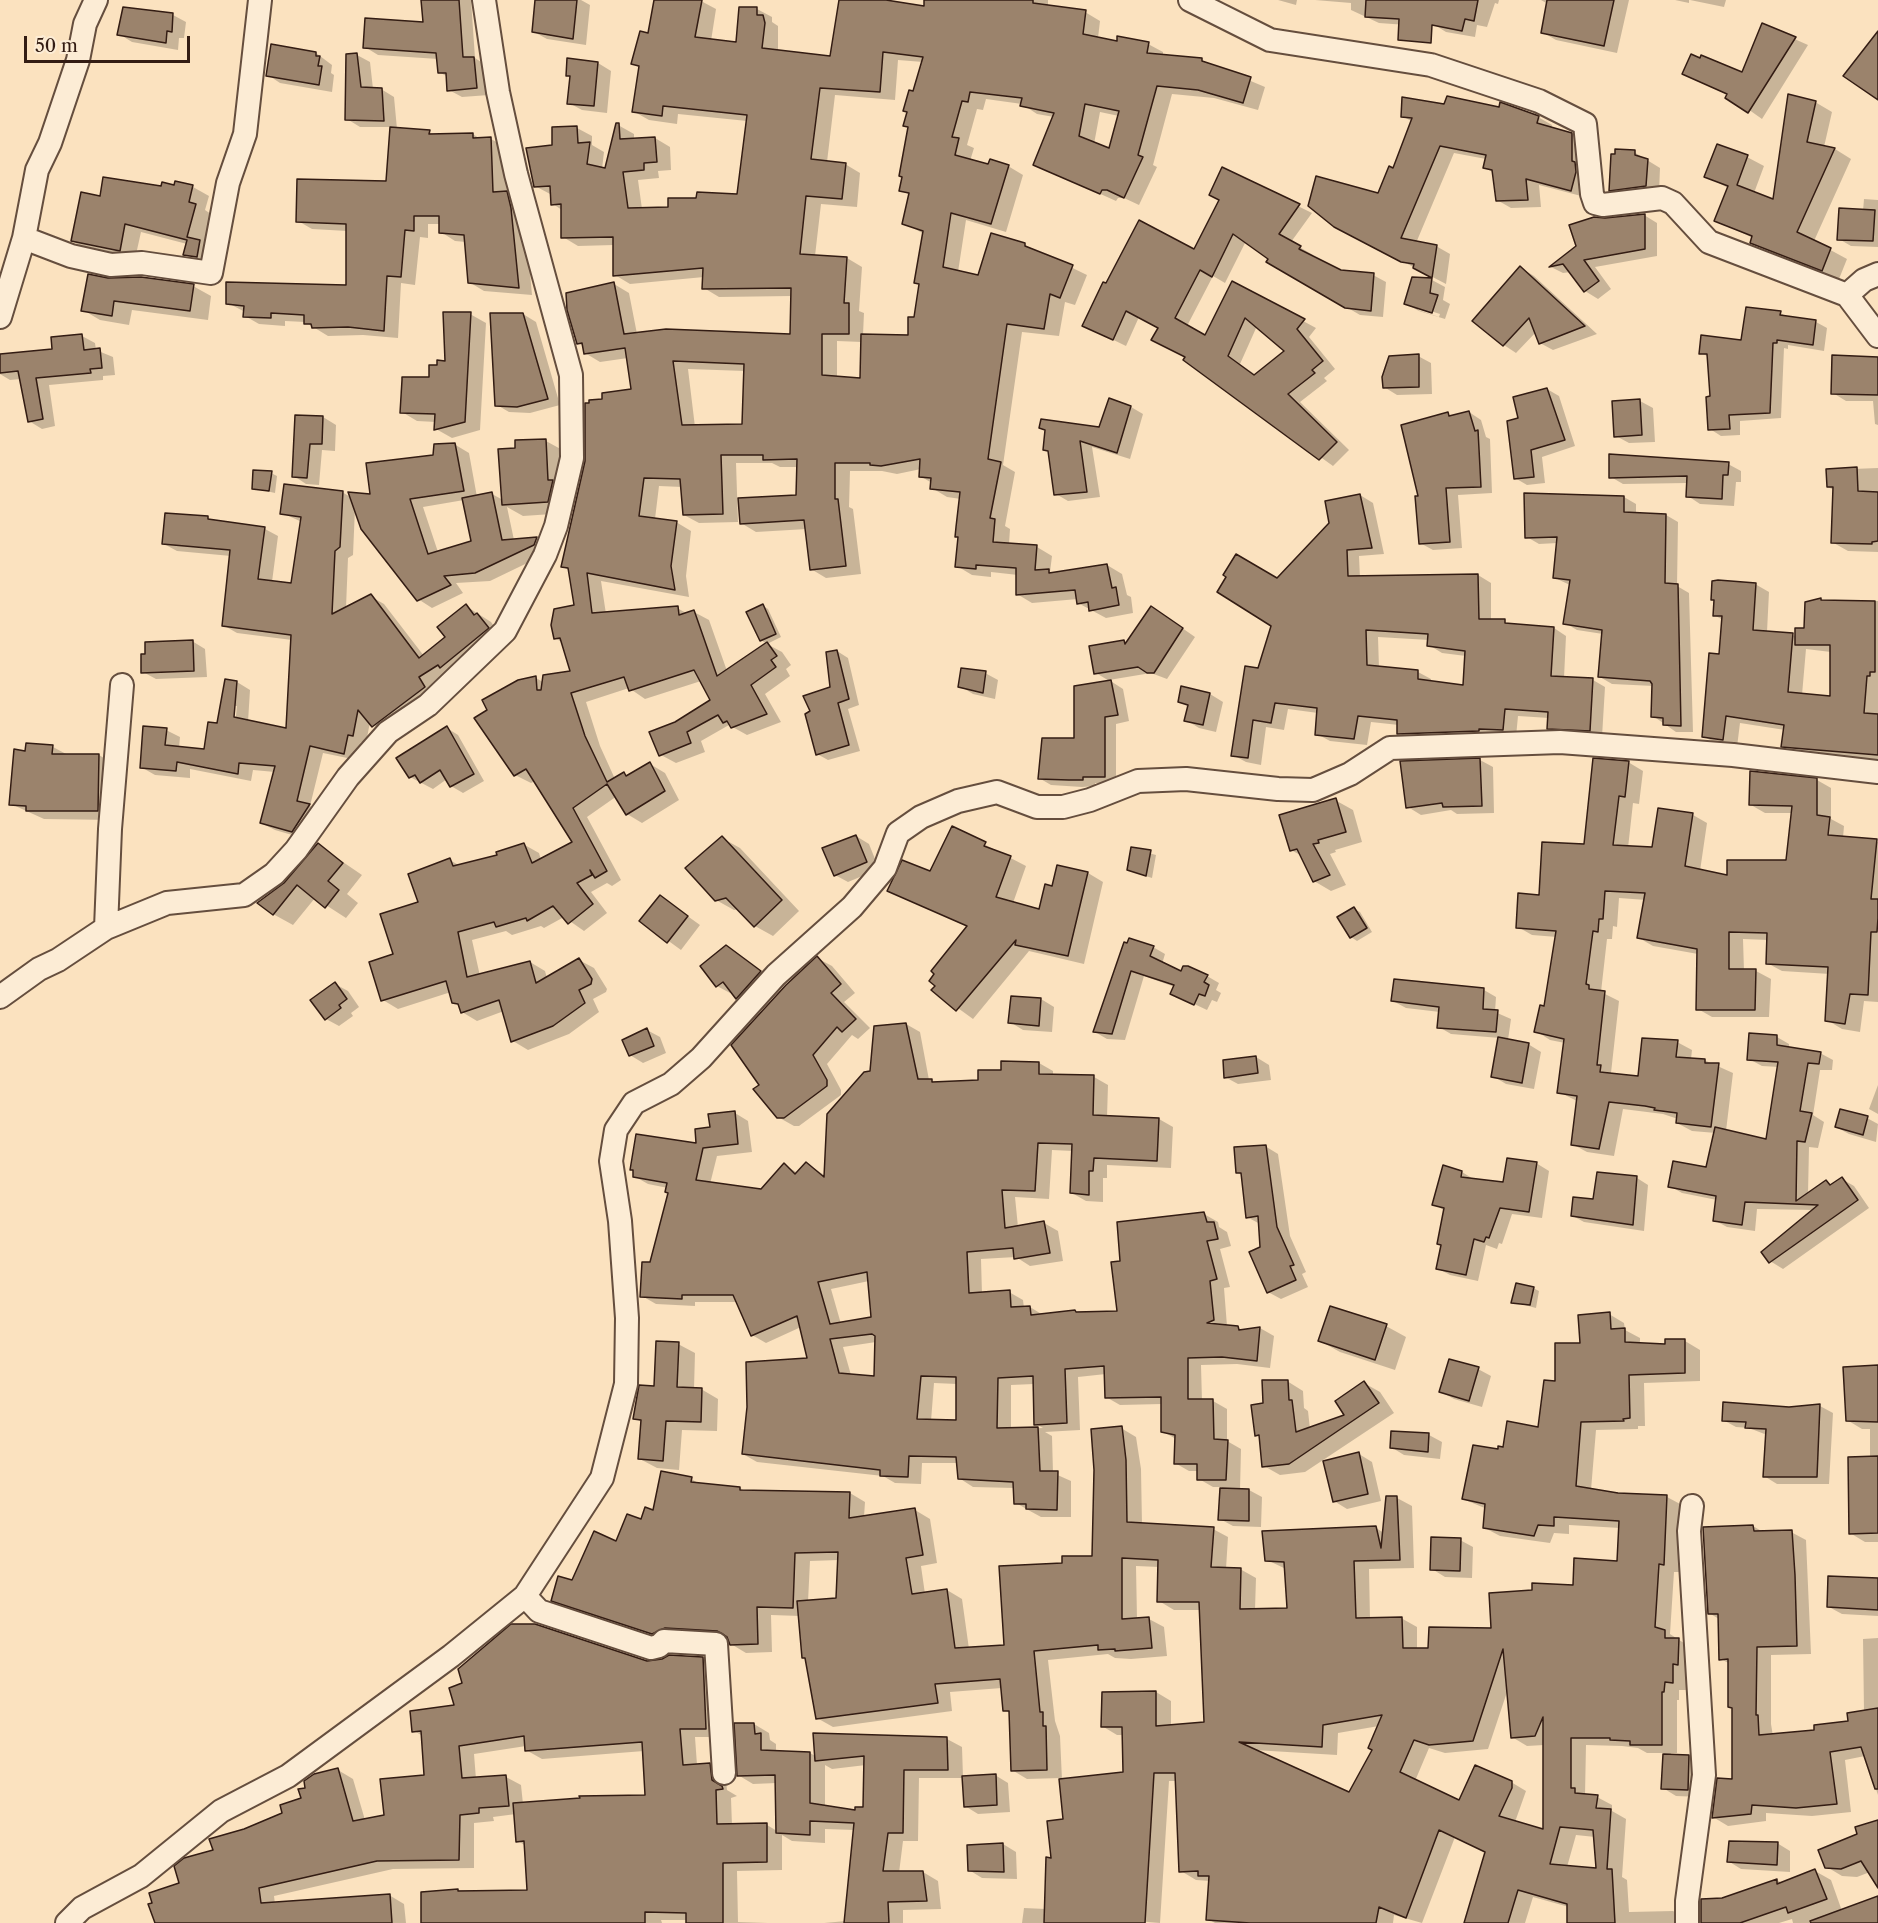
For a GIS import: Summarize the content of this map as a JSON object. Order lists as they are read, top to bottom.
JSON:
{
  "scale_bar": "50 m"
}
